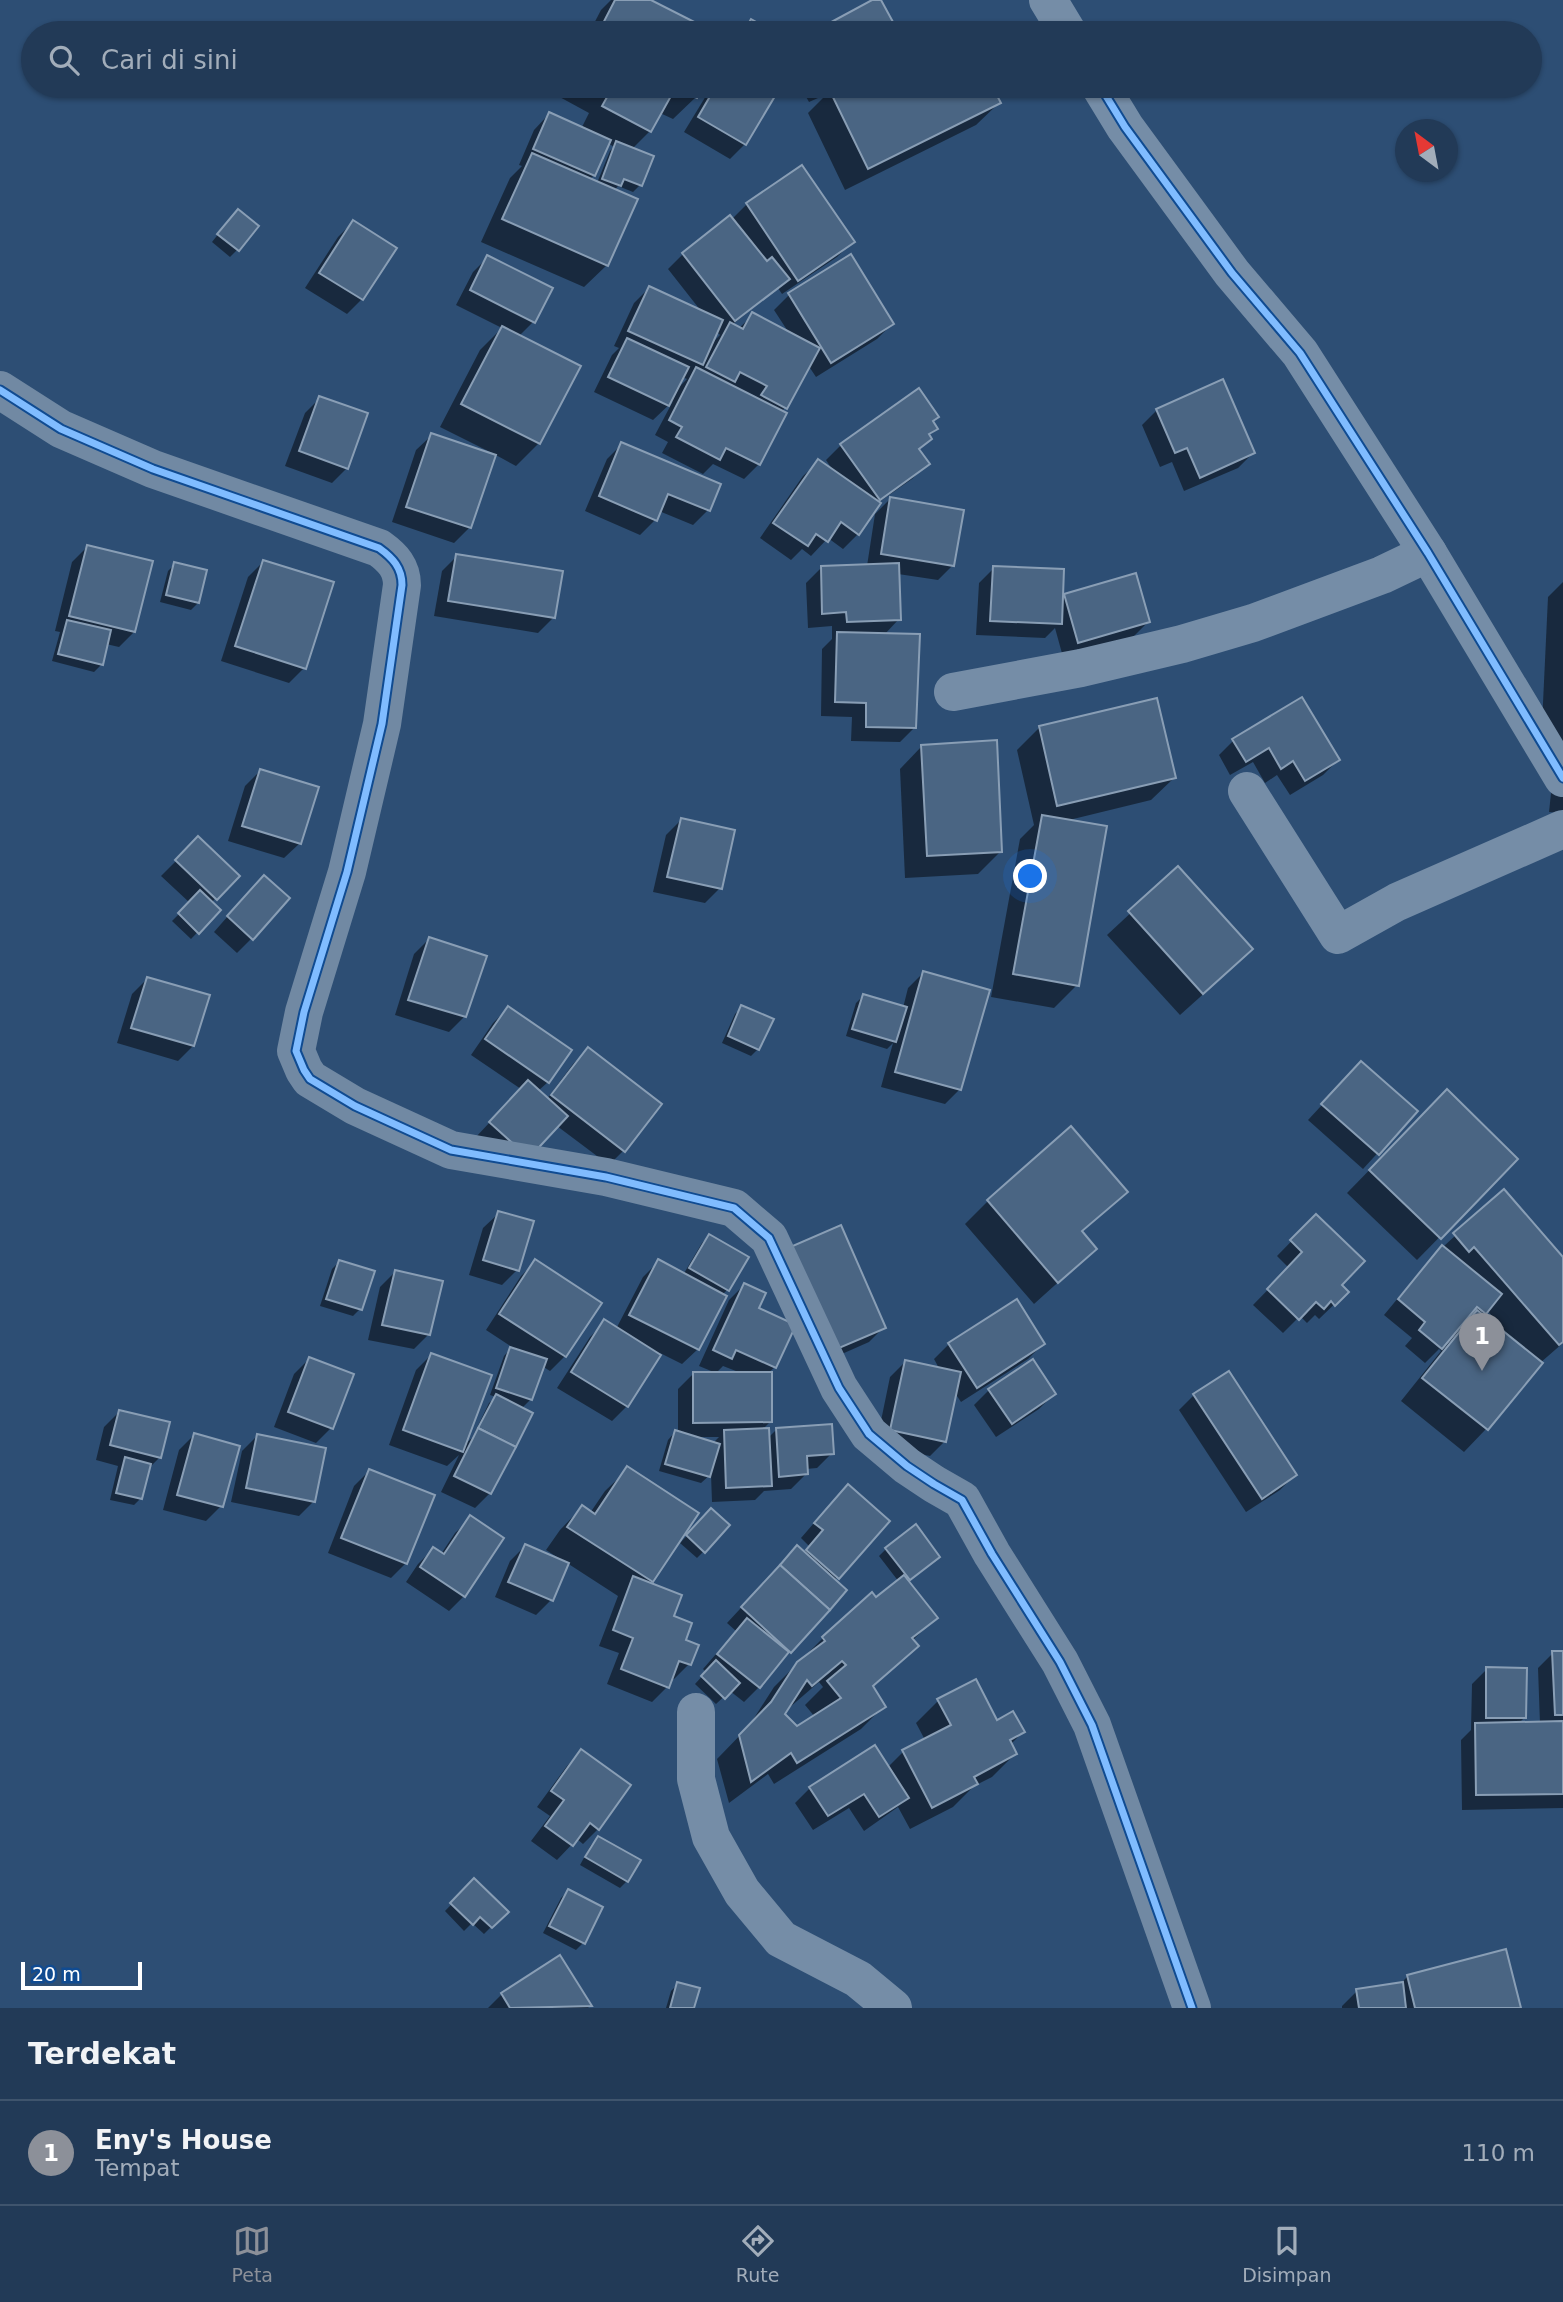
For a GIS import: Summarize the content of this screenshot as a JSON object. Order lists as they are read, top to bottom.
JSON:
{
  "scale_bar": "20 m",
  "north": "top left",
  "page": {
    "search": "Cari di sini",
    "pins": "1",
    "scale": "20 m",
    "heading": "Terdekat",
    "list": [
      {
        "mark": "1",
        "name": "Eny's House",
        "note": "Tempat",
        "value": "110 m"
      }
    ],
    "nav": ["Peta", "Rute", "Disimpan"]
  }
}
